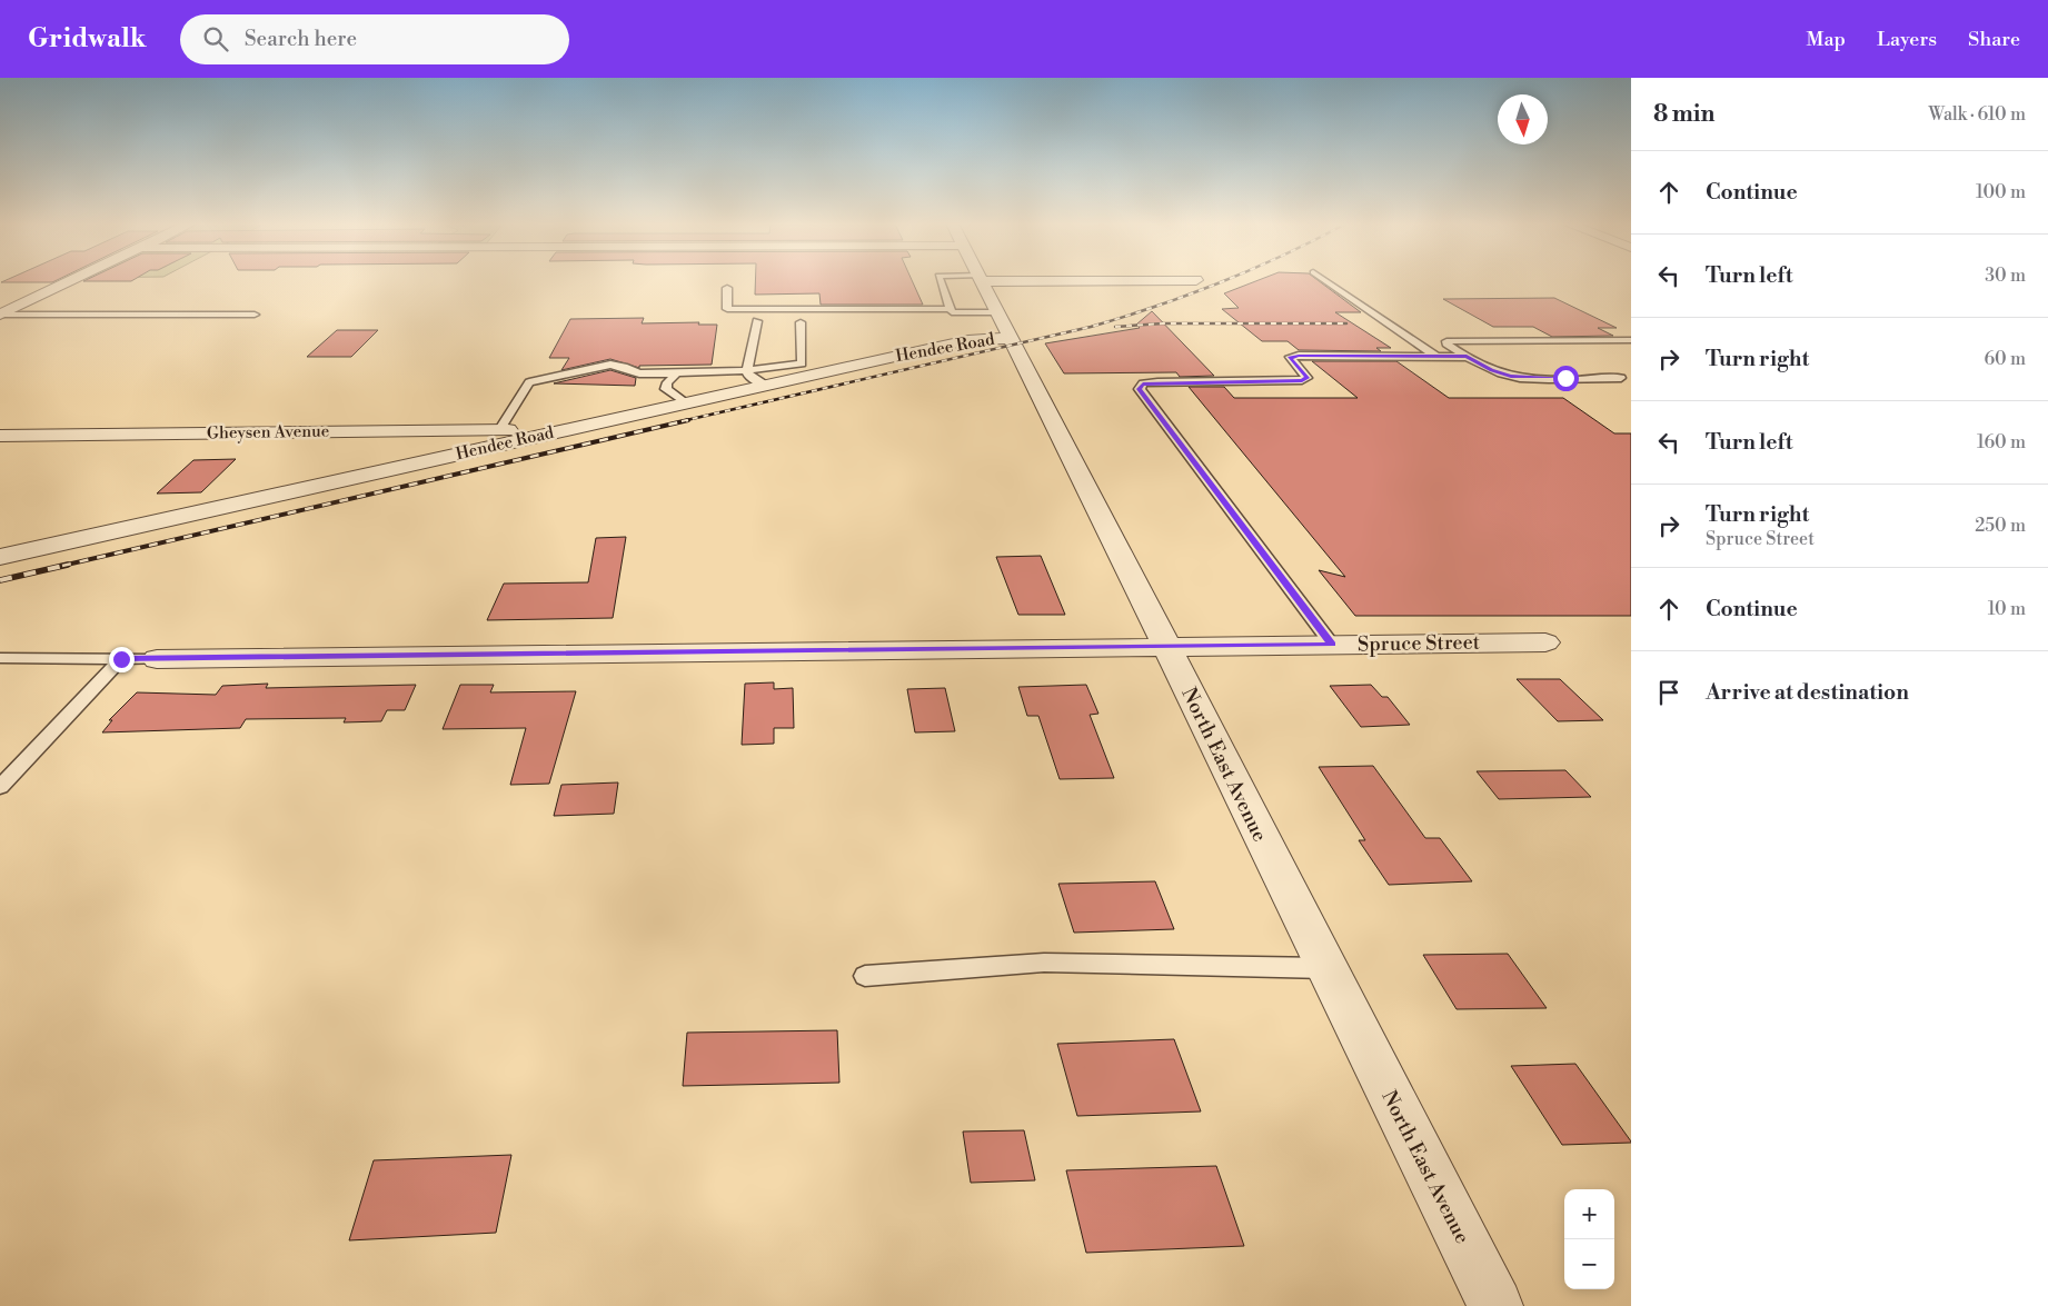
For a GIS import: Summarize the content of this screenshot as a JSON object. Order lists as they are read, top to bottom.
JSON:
{
  "streets": {
    "street": [
      "Hendee Road",
      "Gheysen Avenue",
      "Spruce Street",
      "North East Avenue"
    ]
  },
  "crossings": [
    ["Hendee Road", "Gheysen Avenue"],
    ["Hendee Road", "North East Avenue"],
    ["Spruce Street", "North East Avenue"]
  ],
  "north": "bottom",
  "page": {
    "header": "Gridwalk",
    "search": "Search here",
    "nav": ["Map", "Layers", "Share"],
    "heading": ["8 min", "Walk · 610 m"],
    "list": [
      ["Continue", "100 m"],
      ["Turn left", "30 m"],
      ["Turn right", "60 m"],
      ["Turn left", "160 m"],
      ["Turn right", "Spruce Street", "250 m"],
      ["Continue", "10 m"],
      "Arrive at destination"
    ],
    "map_buttons": ["+", "−"]
  }
}
